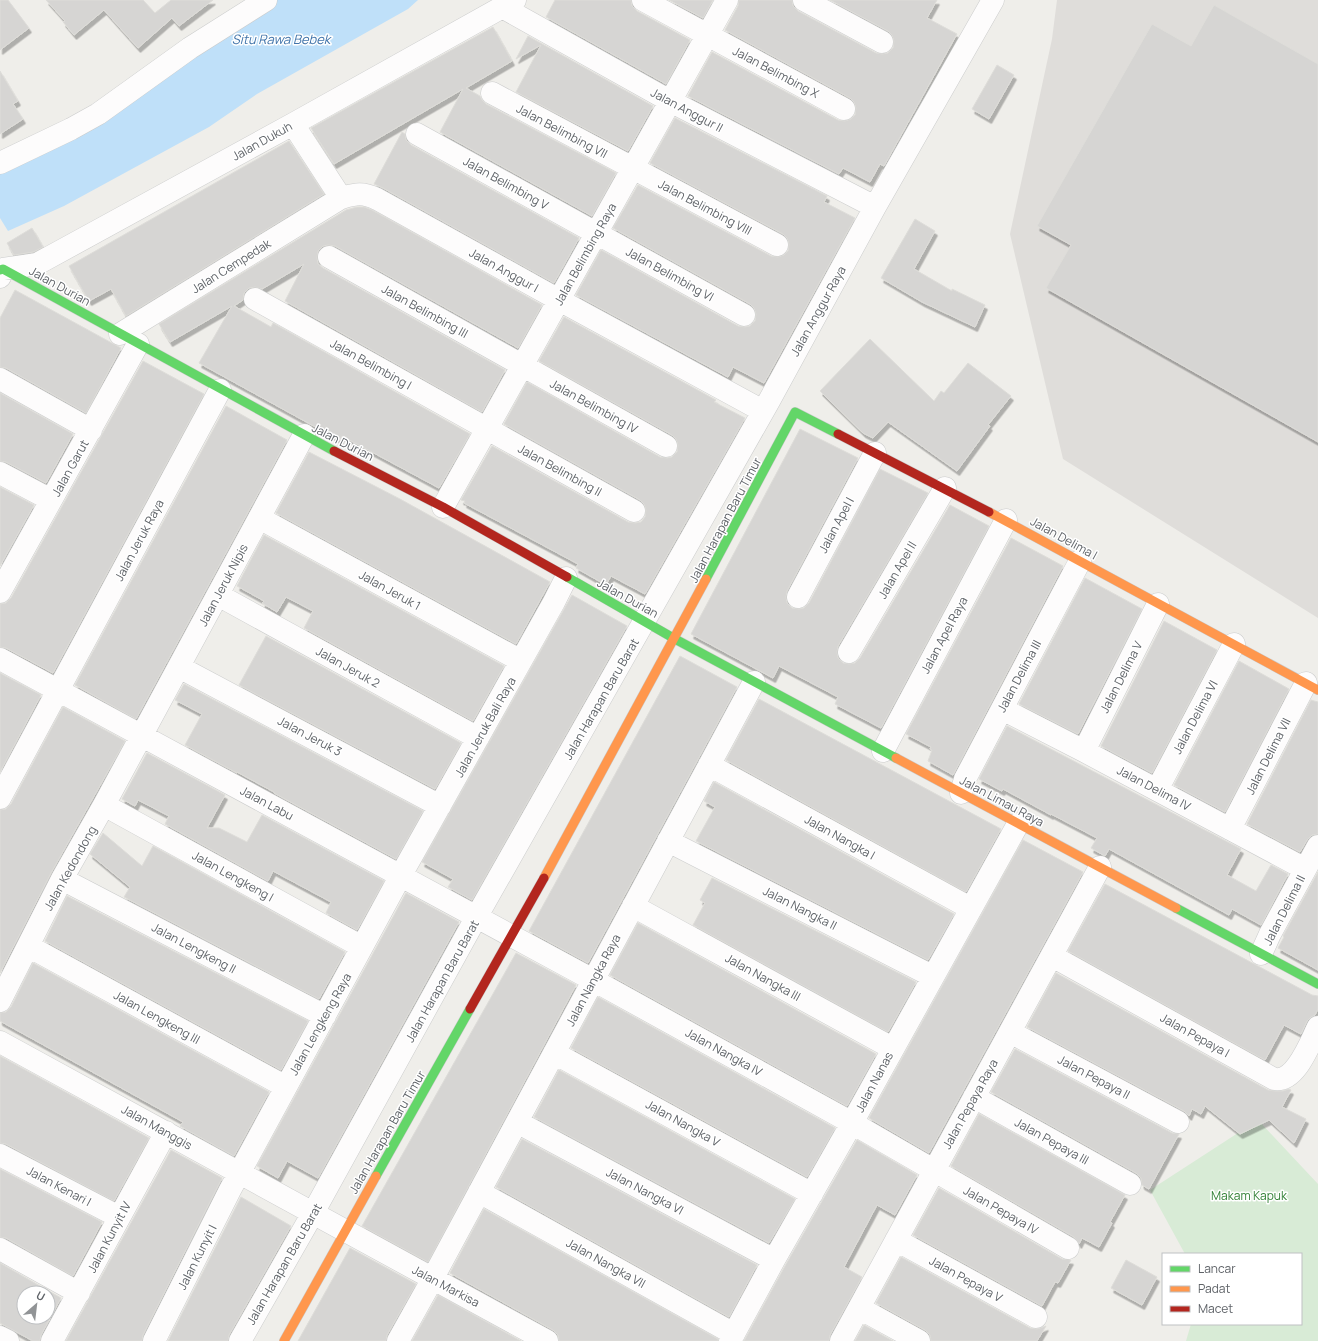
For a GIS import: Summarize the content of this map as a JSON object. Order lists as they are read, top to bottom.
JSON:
{
  "streets": {
    "street": [
      "Jalan Belimbing X",
      "Jalan Anggur II",
      "Jalan Belimbing VII",
      "Jalan Dukuh",
      "Jalan Belimbing V",
      "Jalan Belimbing VIII",
      "Jalan Belimbing Raya",
      "Jalan Cempedak",
      "Jalan Anggur I",
      "Jalan Belimbing VI",
      "Jalan Durian",
      "Jalan Belimbing III",
      "Jalan Anggur Raya",
      "Jalan Belimbing I",
      "Jalan Belimbing IV",
      "Jalan Garut",
      "Jalan Belimbing II",
      "Jalan Harapan Baru Timur",
      "Jalan Apel I",
      "Jalan Delima I",
      "Jalan Jeruk Raya",
      "Jalan Apel II",
      "Jalan Jeruk Nipis",
      "Jalan Jeruk 1",
      "Jalan Apel Raya",
      "Jalan Jeruk 2",
      "Jalan Delima III",
      "Jalan Delima V",
      "Jalan Harapan Baru Barat",
      "Jalan Delima VI",
      "Jalan Jeruk Bali Raya",
      "Jalan Jeruk 3",
      "Jalan Delima VII",
      "Jalan Delima IV",
      "Jalan Limau Raya",
      "Jalan Labu",
      "Jalan Nangka I",
      "Jalan Kedondong",
      "Jalan Lengkeng I",
      "Jalan Nangka II",
      "Jalan Delima II",
      "Jalan Lengkeng II",
      "Jalan Nangka III",
      "Jalan Nangka Raya",
      "Jalan Lengkeng III",
      "Jalan Lengkeng Raya",
      "Jalan Pepaya I",
      "Jalan Nangka IV",
      "Jalan Pepaya II",
      "Jalan Nanas",
      "Jalan Pepaya Raya",
      "Jalan Nangka V",
      "Jalan Manggis",
      "Jalan Pepaya III",
      "Jalan Kenari I",
      "Jalan Nangka VI",
      "Jalan Pepaya IV",
      "Jalan Kunyit IV",
      "Jalan Kunyit I",
      "Jalan Nangka VII",
      "Jalan Pepaya V",
      "Jalan Markisa"
    ]
  },
  "crossings": [
    ["Jalan Belimbing X", "Jalan Belimbing Raya"],
    ["Jalan Anggur II", "Jalan Dukuh"],
    ["Jalan Anggur II", "Jalan Belimbing Raya"],
    ["Jalan Anggur II", "Jalan Anggur Raya"],
    ["Jalan Belimbing VII", "Jalan Belimbing VIII"],
    ["Jalan Belimbing VII", "Jalan Belimbing Raya"],
    ["Jalan Dukuh", "Jalan Durian"],
    ["Jalan Belimbing V", "Jalan Belimbing Raya"],
    ["Jalan Belimbing V", "Jalan Belimbing VI"],
    ["Jalan Belimbing VIII", "Jalan Belimbing Raya"],
    ["Jalan Belimbing Raya", "Jalan Anggur I"],
    ["Jalan Belimbing Raya", "Jalan Belimbing VI"],
    ["Jalan Belimbing Raya", "Jalan Durian"],
    ["Jalan Belimbing Raya", "Jalan Belimbing III"],
    ["Jalan Belimbing Raya", "Jalan Belimbing I"],
    ["Jalan Belimbing Raya", "Jalan Belimbing IV"],
    ["Jalan Belimbing Raya", "Jalan Belimbing II"],
    ["Jalan Cempedak", "Jalan Anggur I"],
    ["Jalan Cempedak", "Jalan Durian"],
    ["Jalan Cempedak", "Jalan Garut"],
    ["Jalan Anggur I", "Jalan Anggur Raya"],
    ["Jalan Durian", "Jalan Anggur Raya"],
    ["Jalan Durian", "Jalan Garut"],
    ["Jalan Durian", "Jalan Harapan Baru Timur"],
    ["Jalan Durian", "Jalan Jeruk Raya"],
    ["Jalan Durian", "Jalan Jeruk Nipis"],
    ["Jalan Durian", "Jalan Harapan Baru Barat"],
    ["Jalan Durian", "Jalan Jeruk Bali Raya"],
    ["Jalan Durian", "Jalan Limau Raya"],
    ["Jalan Belimbing III", "Jalan Belimbing IV"],
    ["Jalan Anggur Raya", "Jalan Harapan Baru Barat"],
    ["Jalan Belimbing I", "Jalan Belimbing II"],
    ["Jalan Harapan Baru Timur", "Jalan Delima I"],
    ["Jalan Harapan Baru Timur", "Jalan Limau Raya"],
    ["Jalan Harapan Baru Timur", "Jalan Labu"],
    ["Jalan Harapan Baru Timur", "Jalan Nangka IV"],
    ["Jalan Harapan Baru Timur", "Jalan Markisa"],
    ["Jalan Apel I", "Jalan Delima I"],
    ["Jalan Delima I", "Jalan Apel II"],
    ["Jalan Delima I", "Jalan Apel Raya"],
    ["Jalan Delima I", "Jalan Delima III"],
    ["Jalan Delima I", "Jalan Delima V"],
    ["Jalan Delima I", "Jalan Delima VI"],
    ["Jalan Delima I", "Jalan Delima VII"],
    ["Jalan Jeruk Raya", "Jalan Labu"],
    ["Jalan Jeruk Nipis", "Jalan Jeruk 1"],
    ["Jalan Jeruk Nipis", "Jalan Jeruk 2"],
    ["Jalan Jeruk Nipis", "Jalan Jeruk 3"],
    ["Jalan Jeruk Nipis", "Jalan Labu"],
    ["Jalan Jeruk Nipis", "Jalan Kedondong"],
    ["Jalan Jeruk 1", "Jalan Jeruk Bali Raya"],
    ["Jalan Apel Raya", "Jalan Limau Raya"],
    ["Jalan Jeruk 2", "Jalan Jeruk Bali Raya"],
    ["Jalan Delima III", "Jalan Delima IV"],
    ["Jalan Delima III", "Jalan Limau Raya"],
    ["Jalan Delima V", "Jalan Delima IV"],
    ["Jalan Harapan Baru Barat", "Jalan Labu"],
    ["Jalan Harapan Baru Barat", "Jalan Manggis"],
    ["Jalan Harapan Baru Barat", "Jalan Markisa"],
    ["Jalan Delima VI", "Jalan Delima IV"],
    ["Jalan Jeruk Bali Raya", "Jalan Jeruk 3"],
    ["Jalan Jeruk Bali Raya", "Jalan Labu"],
    ["Jalan Jeruk Bali Raya", "Jalan Lengkeng Raya"],
    ["Jalan Delima VII", "Jalan Delima IV"],
    ["Jalan Delima IV", "Jalan Delima II"],
    ["Jalan Limau Raya", "Jalan Delima II"],
    ["Jalan Limau Raya", "Jalan Nangka Raya"],
    ["Jalan Limau Raya", "Jalan Nanas"],
    ["Jalan Limau Raya", "Jalan Pepaya Raya"],
    ["Jalan Labu", "Jalan Kedondong"],
    ["Jalan Labu", "Jalan Lengkeng Raya"],
    ["Jalan Labu", "Jalan Nangka IV"],
    ["Jalan Nangka I", "Jalan Nangka Raya"],
    ["Jalan Nangka I", "Jalan Nanas"],
    ["Jalan Kedondong", "Jalan Lengkeng I"],
    ["Jalan Kedondong", "Jalan Lengkeng II"],
    ["Jalan Kedondong", "Jalan Lengkeng III"],
    ["Jalan Lengkeng I", "Jalan Lengkeng Raya"],
    ["Jalan Nangka II", "Jalan Nangka Raya"],
    ["Jalan Nangka II", "Jalan Nanas"],
    ["Jalan Lengkeng II", "Jalan Lengkeng Raya"],
    ["Jalan Nangka III", "Jalan Nangka Raya"],
    ["Jalan Nangka III", "Jalan Nanas"],
    ["Jalan Nangka Raya", "Jalan Nangka IV"],
    ["Jalan Nangka Raya", "Jalan Nangka V"],
    ["Jalan Nangka Raya", "Jalan Nangka VI"],
    ["Jalan Nangka Raya", "Jalan Nangka VII"],
    ["Jalan Nangka Raya", "Jalan Markisa"],
    ["Jalan Lengkeng III", "Jalan Lengkeng Raya"],
    ["Jalan Lengkeng Raya", "Jalan Manggis"],
    ["Jalan Lengkeng Raya", "Jalan Kunyit I"],
    ["Jalan Pepaya I", "Jalan Pepaya Raya"],
    ["Jalan Nangka IV", "Jalan Nanas"],
    ["Jalan Nangka IV", "Jalan Pepaya Raya"],
    ["Jalan Nangka IV", "Jalan Pepaya IV"],
    ["Jalan Pepaya II", "Jalan Pepaya Raya"],
    ["Jalan Nanas", "Jalan Nangka V"],
    ["Jalan Nanas", "Jalan Nangka VI"],
    ["Jalan Nanas", "Jalan Nangka VII"],
    ["Jalan Pepaya Raya", "Jalan Pepaya III"],
    ["Jalan Pepaya Raya", "Jalan Pepaya IV"],
    ["Jalan Pepaya Raya", "Jalan Pepaya V"],
    ["Jalan Manggis", "Jalan Kunyit IV"],
    ["Jalan Manggis", "Jalan Kunyit I"],
    ["Jalan Manggis", "Jalan Markisa"],
    ["Jalan Kenari I", "Jalan Kunyit IV"]
  ],
  "water": ["Situ Rawa Bebek"],
  "parks": ["Makam Kapuk"],
  "legend": ["Lancar", "Padat", "Macet"],
  "north": "top right"
}
